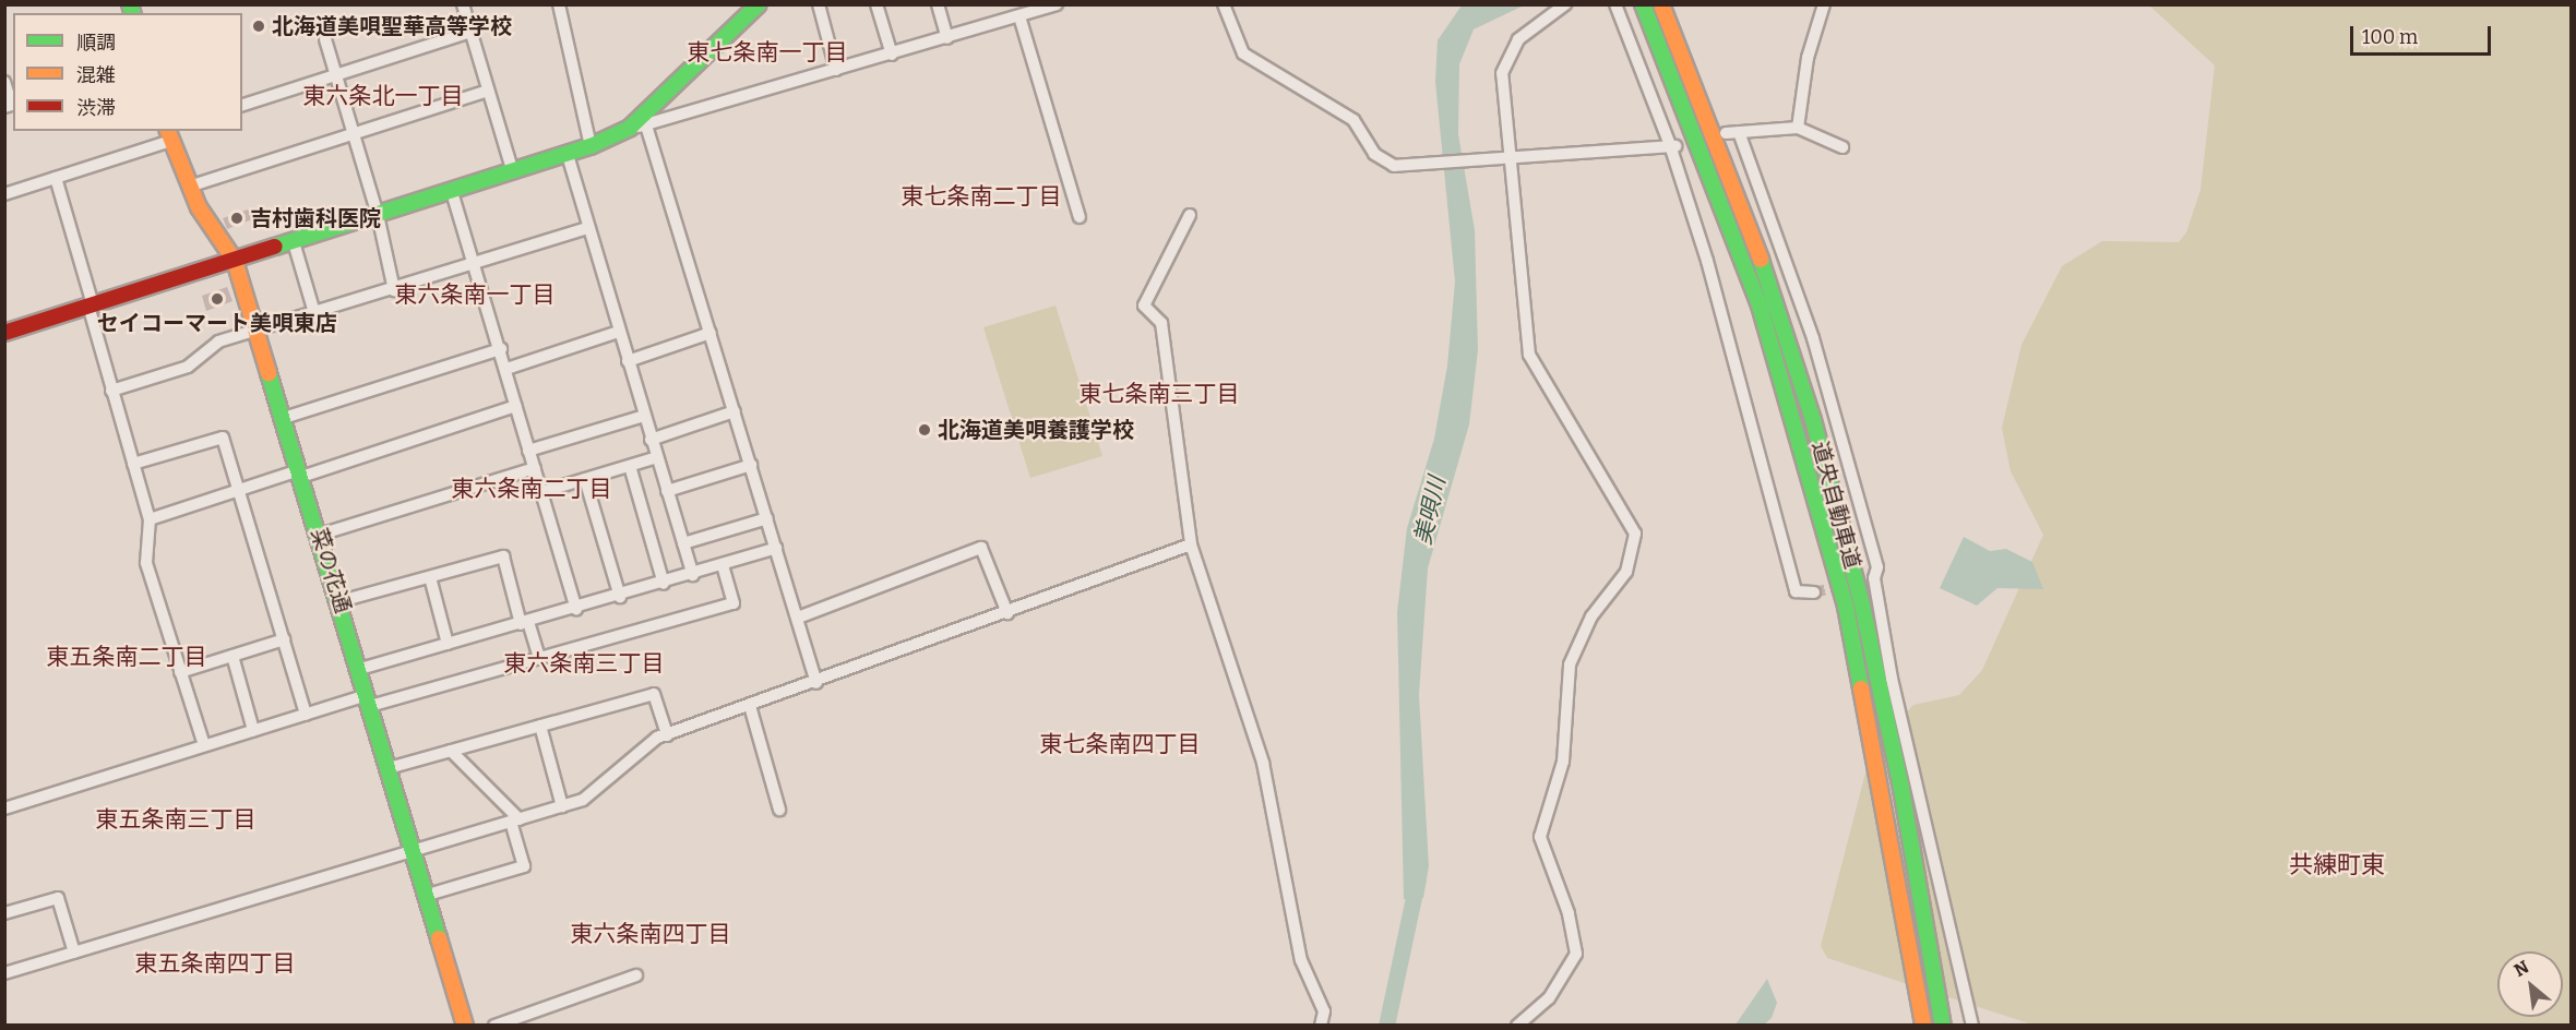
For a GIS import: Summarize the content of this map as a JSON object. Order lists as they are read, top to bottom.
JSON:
{
  "streets": {
    "main road": ["道央自動車道", "菜の花通"]
  },
  "districts": [
    "東七条南一丁目",
    "東六条北一丁目",
    "東七条南二丁目",
    "東六条南一丁目",
    "東七条南三丁目",
    "東六条南二丁目",
    "東五条南二丁目",
    "東六条南三丁目",
    "東七条南四丁目",
    "東五条南三丁目",
    "共練町東",
    "東六条南四丁目",
    "東五条南四丁目"
  ],
  "water": ["美唄川"],
  "places": [
    "北海道美唄聖華高等学校",
    "吉村歯科医院",
    "セイコーマート美唄東店",
    "北海道美唄養護学校"
  ],
  "legend": ["順調", "混雑", "渋滞"],
  "scale_bar": "100 m",
  "north": "top left"
}
